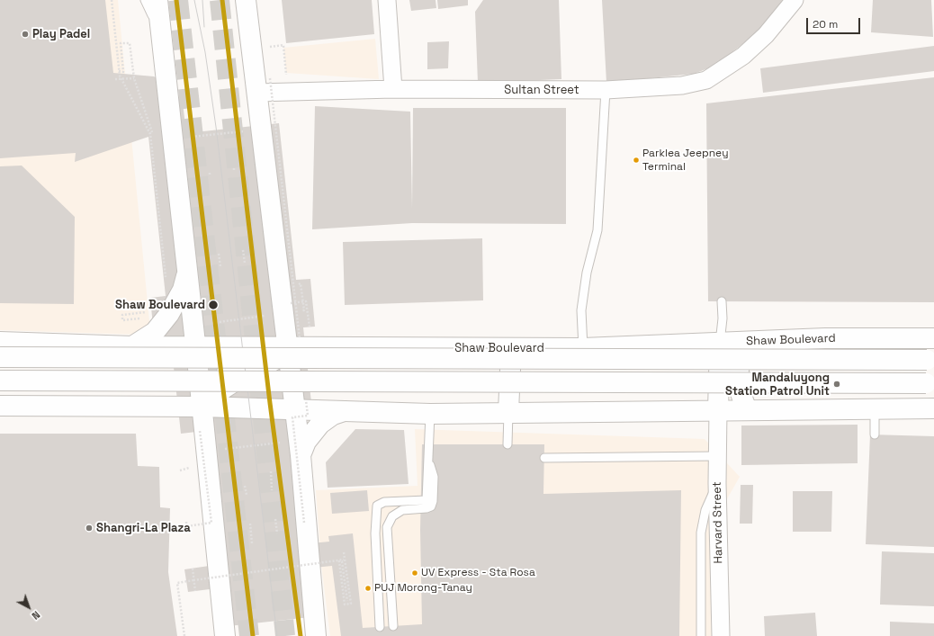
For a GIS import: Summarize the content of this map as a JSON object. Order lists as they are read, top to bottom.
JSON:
{
  "streets": {
    "main road": ["Shaw Boulevard"],
    "street": ["Sultan Street", "Harvard Street"]
  },
  "places": [
    "Play Padel",
    "Parklea Jeepney Terminal",
    "Shaw Boulevard",
    "Mandaluyong Station Patrol Unit",
    "Shangri-La Plaza",
    "UV Express - Sta Rosa",
    "PUJ Morong-Tanay"
  ],
  "scale_bar": "20 m",
  "north": "bottom right"
}
